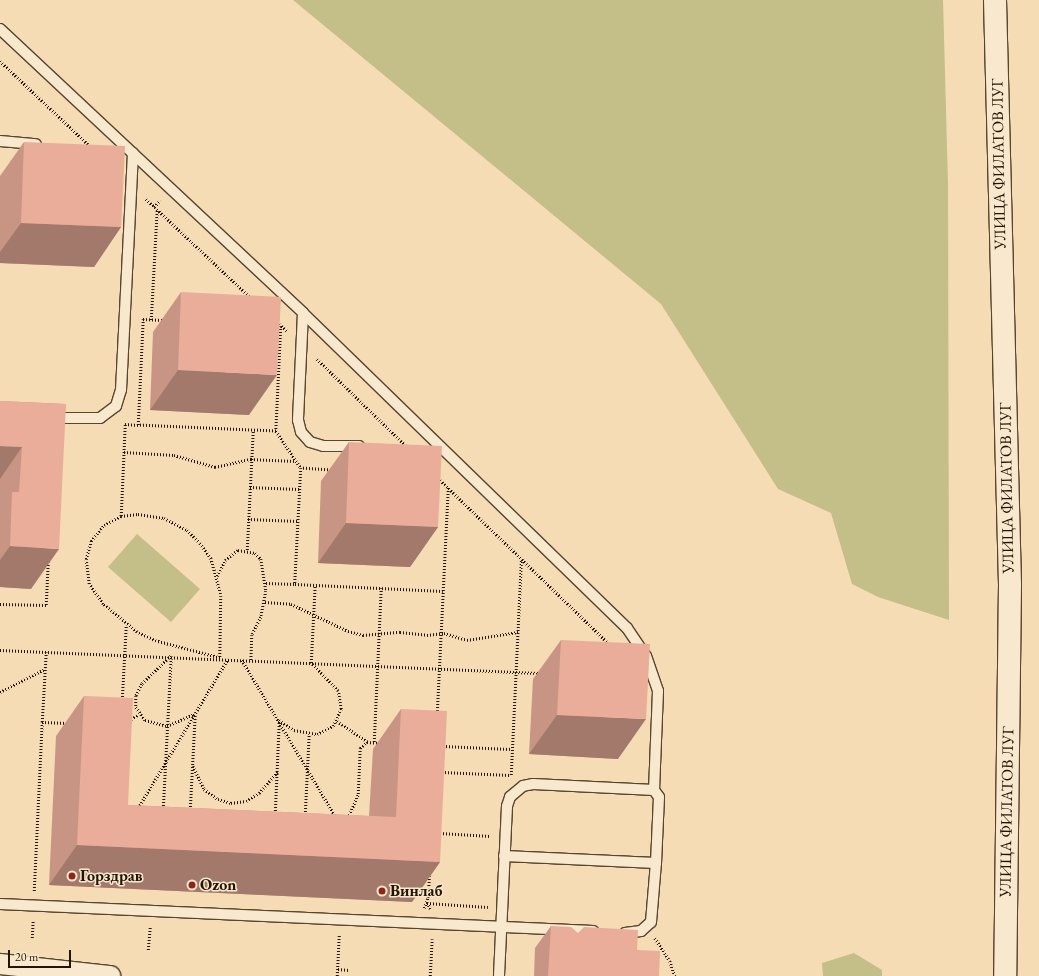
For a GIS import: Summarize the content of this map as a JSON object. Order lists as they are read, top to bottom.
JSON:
{
  "streets": {
    "street": ["УЛИЦА ФИЛАТОВ ЛУГ"]
  },
  "places": ["Горздрав", "Ozon", "Винлаб"],
  "scale_bar": "20 m"
}
